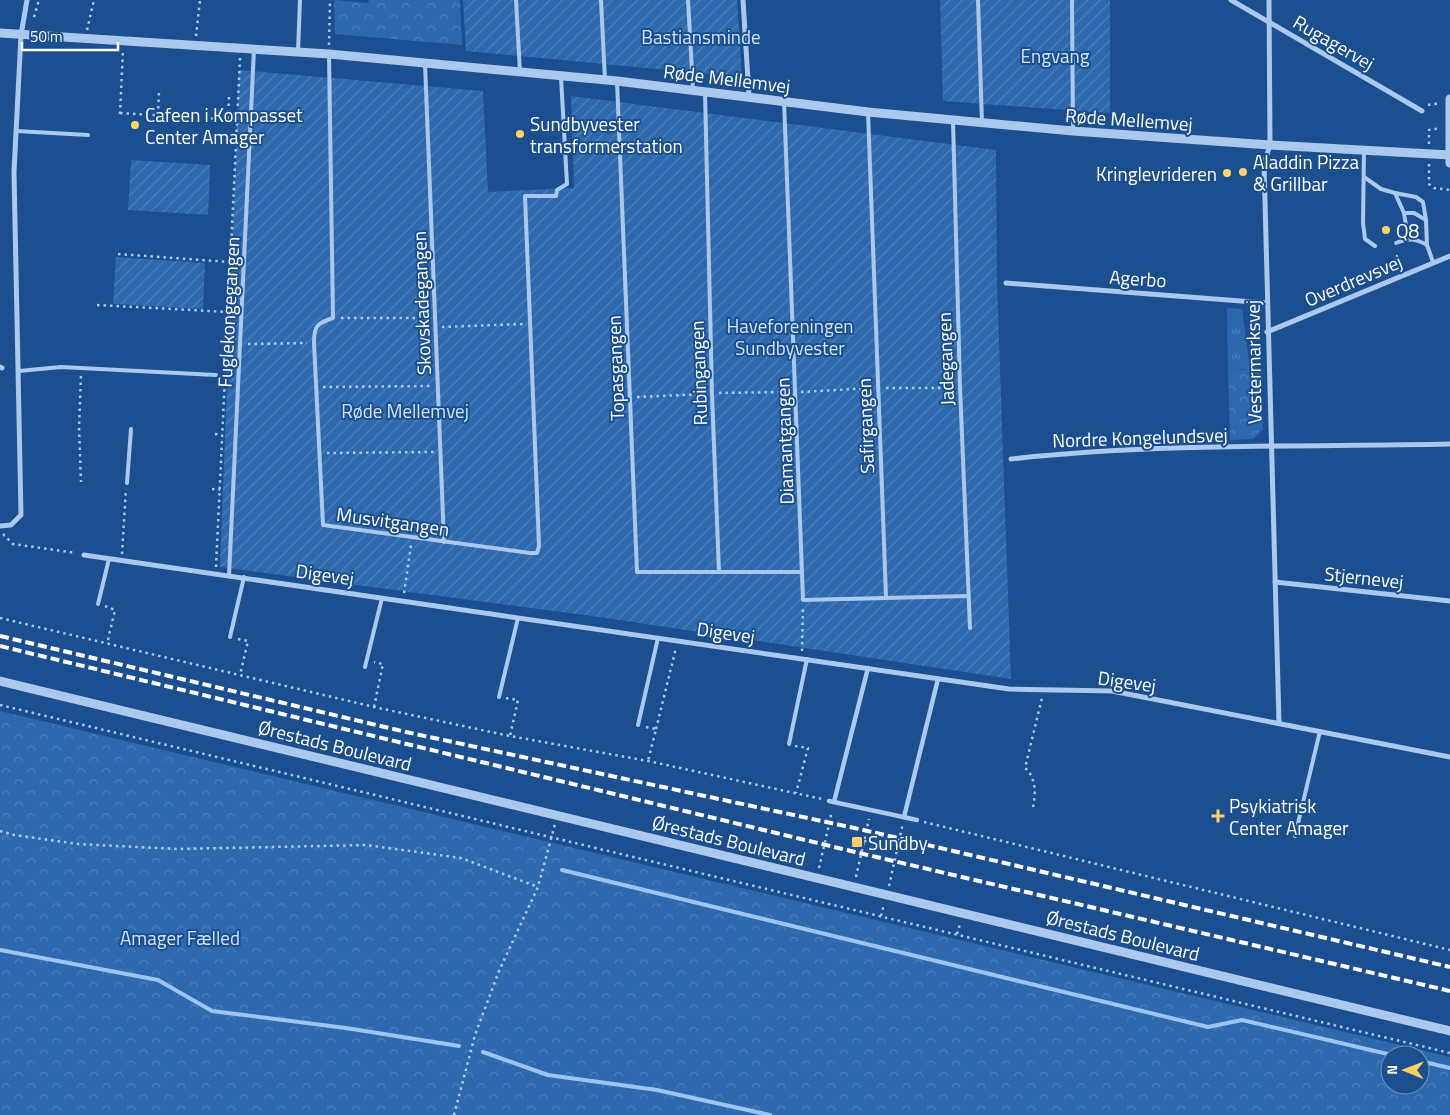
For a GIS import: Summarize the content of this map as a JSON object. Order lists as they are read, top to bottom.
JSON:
{
  "streets": {
    "street": [
      "Rugagervej",
      "Røde Mellemvej",
      "Agerbo",
      "Overdrevsvej",
      "Vestermarksvej",
      "Nordre Kongelundsvej",
      "Digevej",
      "Stjernevej",
      "Ørestads Boulevard"
    ],
    "lane": [
      "Skovskadegangen",
      "Fuglekongegangen",
      "Jadegangen",
      "Topasgangen",
      "Rubingangen",
      "Safirgangen",
      "Diamantgangen",
      "Musvitgangen"
    ]
  },
  "crossings": [
    ["Rugagervej", "Vestermarksvej"],
    ["Røde Mellemvej", "Skovskadegangen"],
    ["Røde Mellemvej", "Fuglekongegangen"],
    ["Røde Mellemvej", "Jadegangen"],
    ["Røde Mellemvej", "Vestermarksvej"],
    ["Røde Mellemvej", "Topasgangen"],
    ["Røde Mellemvej", "Rubingangen"],
    ["Røde Mellemvej", "Safirgangen"],
    ["Røde Mellemvej", "Diamantgangen"],
    ["Røde Mellemvej", "Musvitgangen"],
    ["Agerbo", "Vestermarksvej"],
    ["Overdrevsvej", "Vestermarksvej"],
    ["Skovskadegangen", "Musvitgangen"],
    ["Fuglekongegangen", "Digevej"],
    ["Vestermarksvej", "Nordre Kongelundsvej"],
    ["Vestermarksvej", "Digevej"],
    ["Vestermarksvej", "Stjernevej"],
    ["Topasgangen", "Rubingangen"]
  ],
  "parks": [
    "Bastiansminde",
    "Engvang",
    "Haveforeningen Sundbyvester",
    "Røde Mellemvej",
    "Amager Fælled"
  ],
  "places": {
    "other": [
      "Cafeen i Kompasset Center Amager",
      "Sundbyvester transformerstation",
      "Aladdin Pizza & Grillbar",
      "Kringlevrideren",
      "Q8"
    ],
    "health": ["Psykiatrisk Center Amager"],
    "transit": ["Sundby"]
  },
  "scale_bar": "50 m",
  "north": "left"
}
